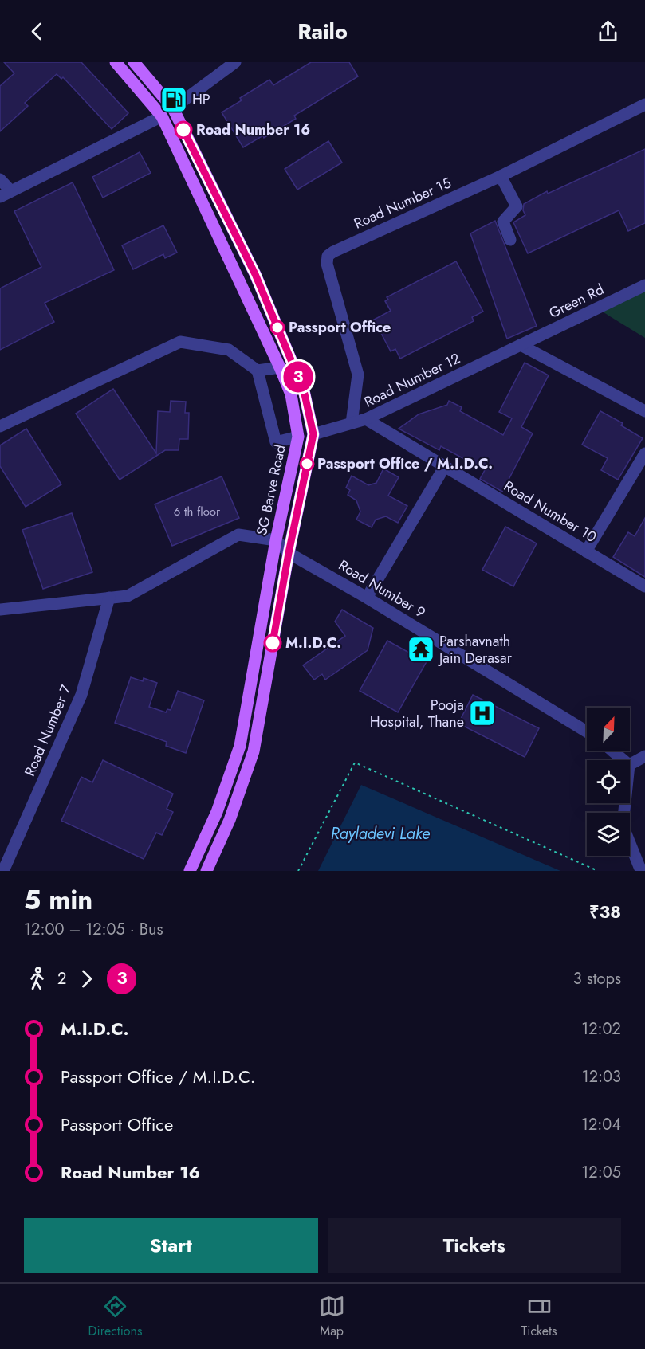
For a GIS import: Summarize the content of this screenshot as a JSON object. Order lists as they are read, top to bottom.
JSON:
{
  "streets": {
    "main road": ["SG Barve Road"],
    "street": [
      "Road Number 15",
      "Green Rd",
      "Road Number 12",
      "Road Number 10",
      "Road Number 9",
      "Road Number 7"
    ]
  },
  "crossings": [
    ["Road Number 15", "Road Number 12"],
    ["Green Rd", "Road Number 12"],
    ["Road Number 12", "SG Barve Road"],
    ["Road Number 12", "Road Number 10"],
    ["SG Barve Road", "Road Number 9"]
  ],
  "water": ["Rayladevi Lake"],
  "places": {
    "fuel station": ["HP"],
    "other": [
      "Road Number 16",
      "Passport Office",
      "Passport Office / M.I.D.C.",
      "M.I.D.C."
    ],
    "temple": ["Parshavnath Jain Derasar"],
    "hospital": ["Pooja Hospital, Thane"]
  },
  "lines": ["bus line 3"],
  "house_numbers": ["6 th floor"],
  "north": "top right",
  "page": {
    "header": "Railo",
    "on_map": "3",
    "heading": ["5 min", "12:00 – 12:05 · Bus", "₹38"],
    "legs": ["2", "3", "3 stops"],
    "list": [
      {
        "name": "M.I.D.C.",
        "value": "12:02"
      },
      {
        "name": "Passport Office / M.I.D.C.",
        "value": "12:03"
      },
      {
        "name": "Passport Office",
        "value": "12:04"
      },
      {
        "name": "Road Number 16",
        "value": "12:05"
      }
    ],
    "buttons": ["Start", "Tickets"],
    "tabs": ["Directions", "Map", "Tickets"]
  }
}
